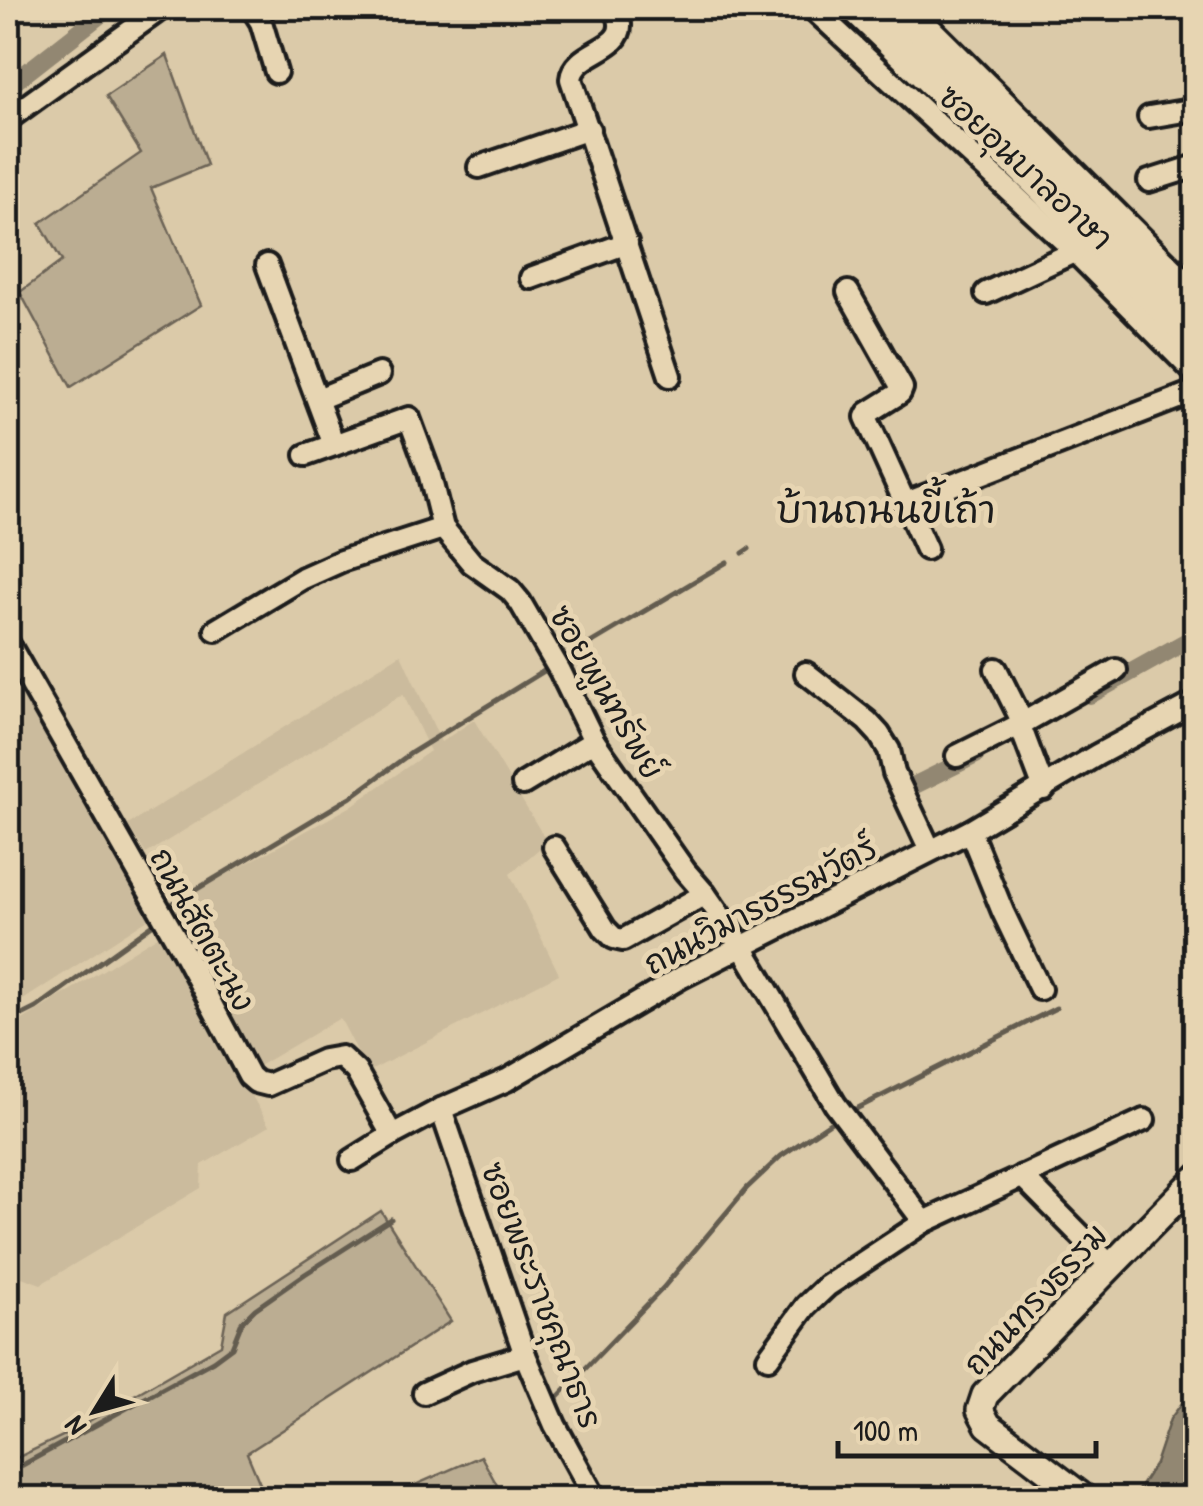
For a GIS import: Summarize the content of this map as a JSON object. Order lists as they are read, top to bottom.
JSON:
{
  "streets": {
    "street": [
      "ซอยอุนบาลอาษา",
      "ซอยพูนทรัพย์",
      "ถนนวิมารธรรมวัตร์",
      "ถนนสัตตะนง",
      "ซอยพระราชคุณาธาร",
      "ถนนทรงธรรม"
    ]
  },
  "crossings": [
    ["ซอยพูนทรัพย์", "ถนนวิมารธรรมวัตร์"],
    ["ถนนวิมารธรรมวัตร์", "ถนนสัตตะนง"],
    ["ถนนวิมารธรรมวัตร์", "ซอยพระราชคุณาธาร"]
  ],
  "districts": ["บ้านถนนขี้เถ้า"],
  "scale_bar": "100 m",
  "north": "bottom left"
}
